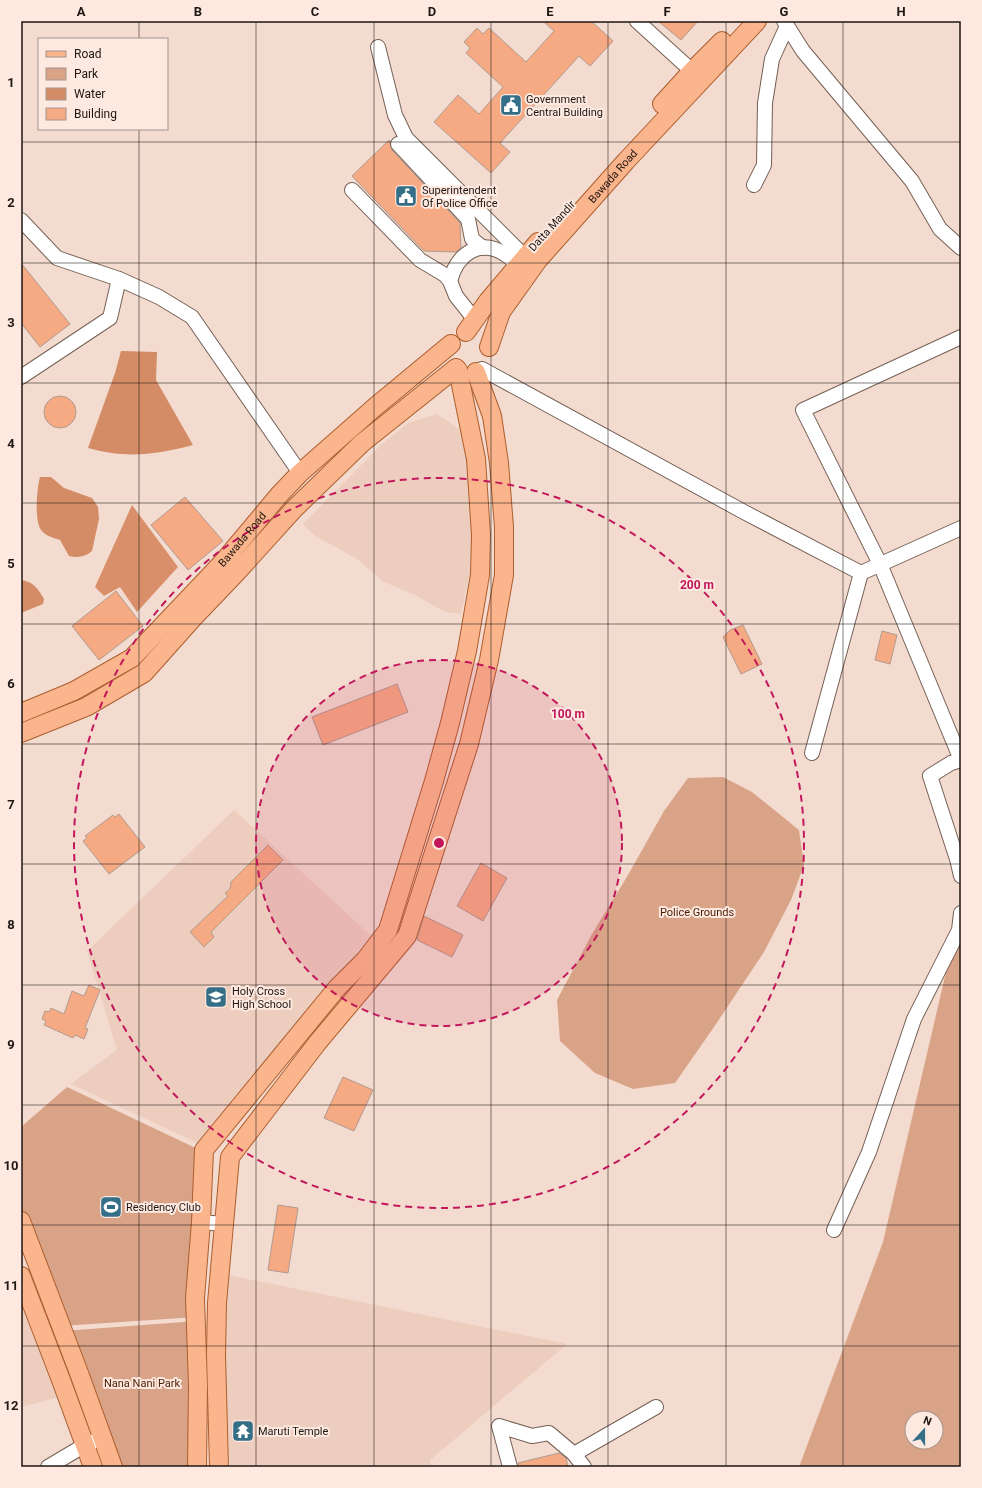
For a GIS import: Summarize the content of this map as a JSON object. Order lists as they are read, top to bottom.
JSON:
{
  "streets": {
    "main road": ["Bawada Road", "Datta Mandir"]
  },
  "crossings": [
    ["Bawada Road", "Datta Mandir"]
  ],
  "parks": ["Police Grounds", "Nana Nani Park"],
  "places": {
    "public building": ["Government Central Building", "Superintendent Of Police Office"],
    "school or university": ["Holy Cross High School"],
    "sports": ["Residency Club"],
    "temple": ["Maruti Temple"]
  },
  "legend": [
    "Road",
    "Park",
    "Water",
    "Building"
  ],
  "north": "top",
  "grid": {
    "columns": [
      "A",
      "B",
      "C",
      "D",
      "E",
      "F",
      "G",
      "H"
    ],
    "rows": [
      "1",
      "2",
      "3",
      "4",
      "5",
      "6",
      "7",
      "8",
      "9",
      "10",
      "11",
      "12"
    ]
  },
  "rings": ["200 m", "100 m"]
}
